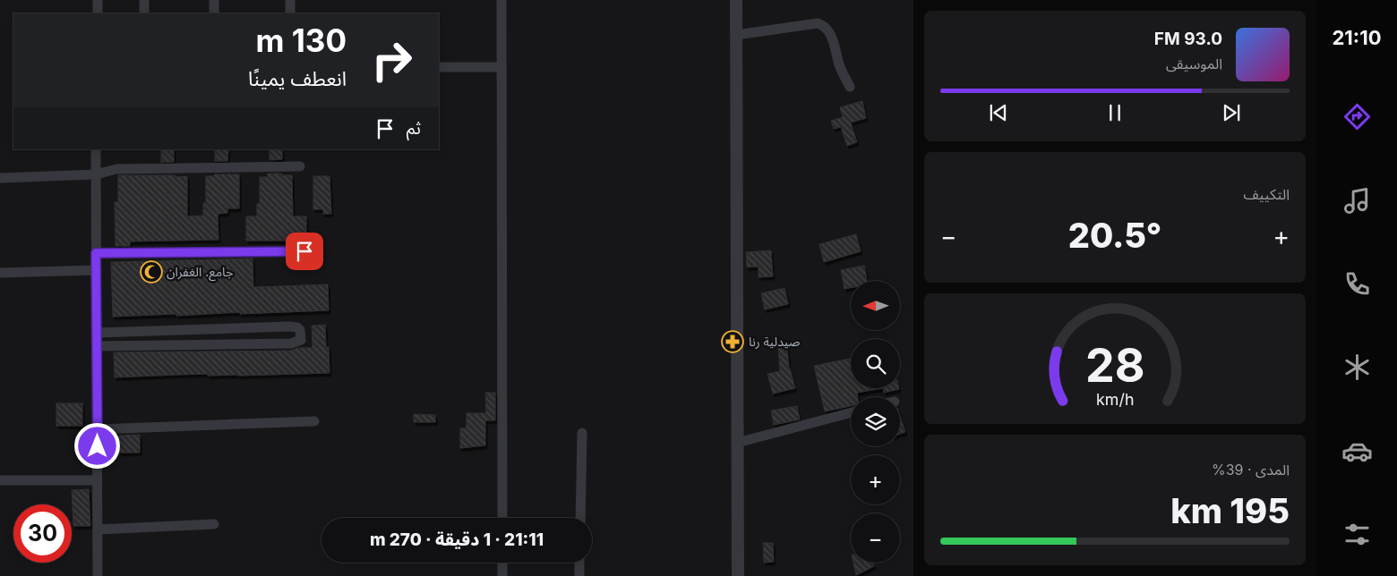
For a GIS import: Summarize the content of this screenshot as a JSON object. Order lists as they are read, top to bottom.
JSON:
{
  "places": {
    "mosque": ["جامع. الغفران"],
    "pharmacy": ["صيدلية رنا"]
  },
  "north": "left",
  "page": {
    "tabs": "21:10",
    "turn": ["130 m", "انعطف يمينًا"],
    "song": ["93.0 FM", "الموسيقى"],
    "then": "ثم",
    "tile": [
      "التكييف",
      ["المدى · 39%", "195 km"]
    ],
    "heat": ["−", "20.5°", "+"],
    "map_buttons": ["+", "−"],
    "limit": "30",
    "trip": "21:11 · 1 دقيقة · 270 m",
    "gauge": ["28", "km/h"]
  }
}
